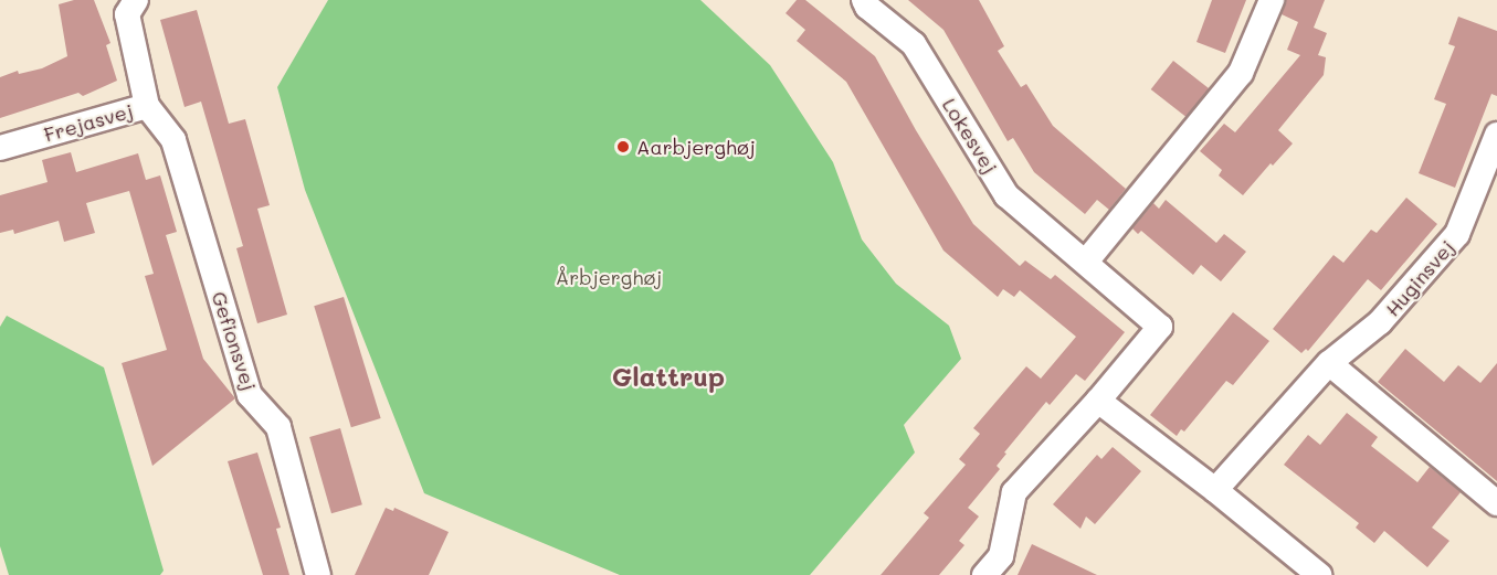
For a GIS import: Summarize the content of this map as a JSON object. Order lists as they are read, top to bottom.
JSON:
{
  "streets": {
    "street": [
      "Frejasvej",
      "Lokesvej",
      "Huginsvej",
      "Gefionsvej"
    ]
  },
  "crossings": [
    ["Frejasvej", "Gefionsvej"]
  ],
  "districts": ["Glattrup"],
  "parks": ["Årbjerghøj"],
  "places": ["Aarbjerghøj"]
}
